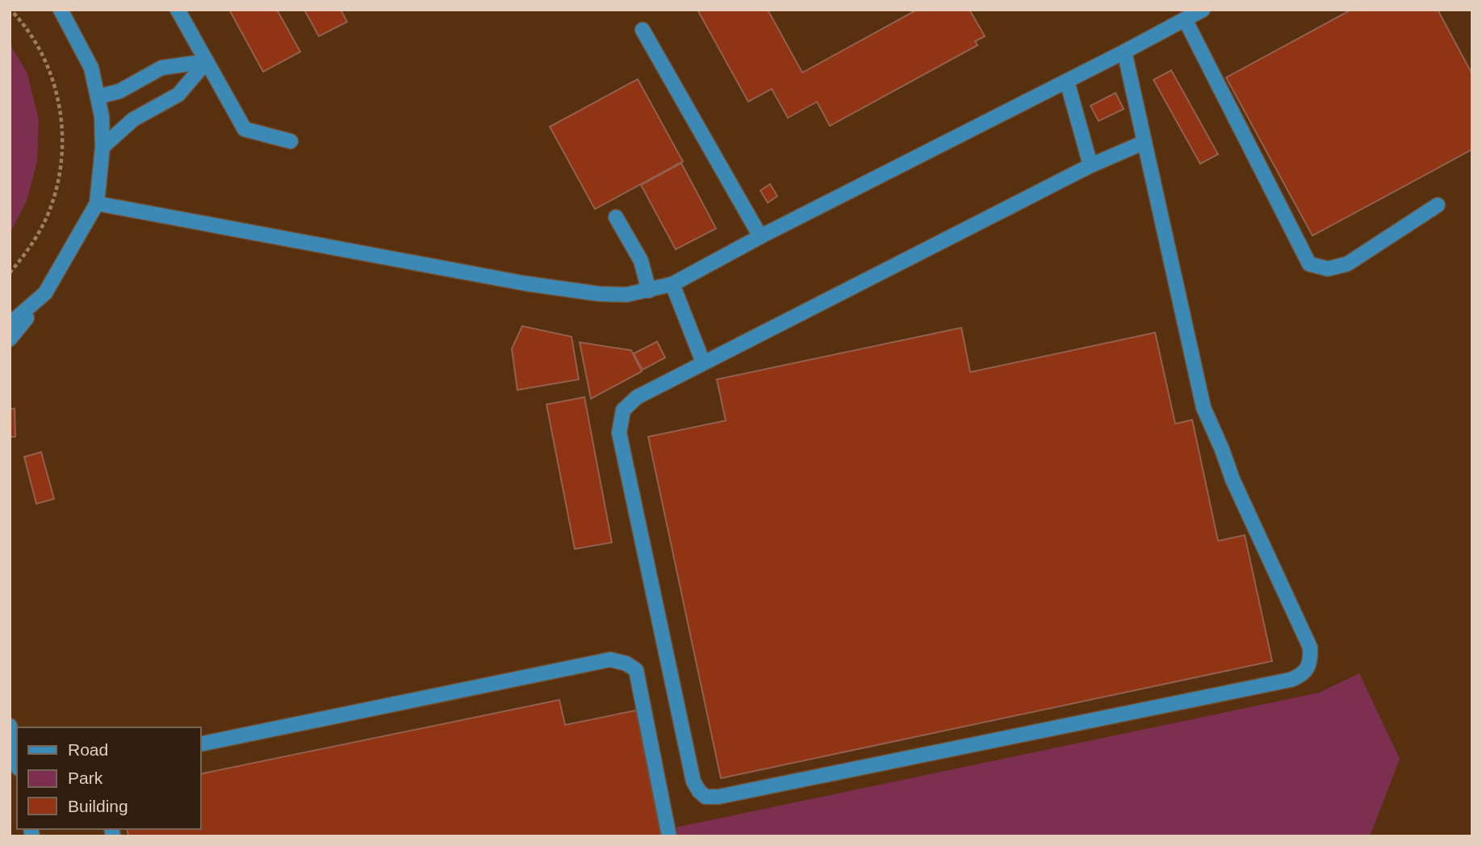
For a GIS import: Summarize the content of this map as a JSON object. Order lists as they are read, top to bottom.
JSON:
{
  "legend": ["Road", "Park", "Building"]
}
